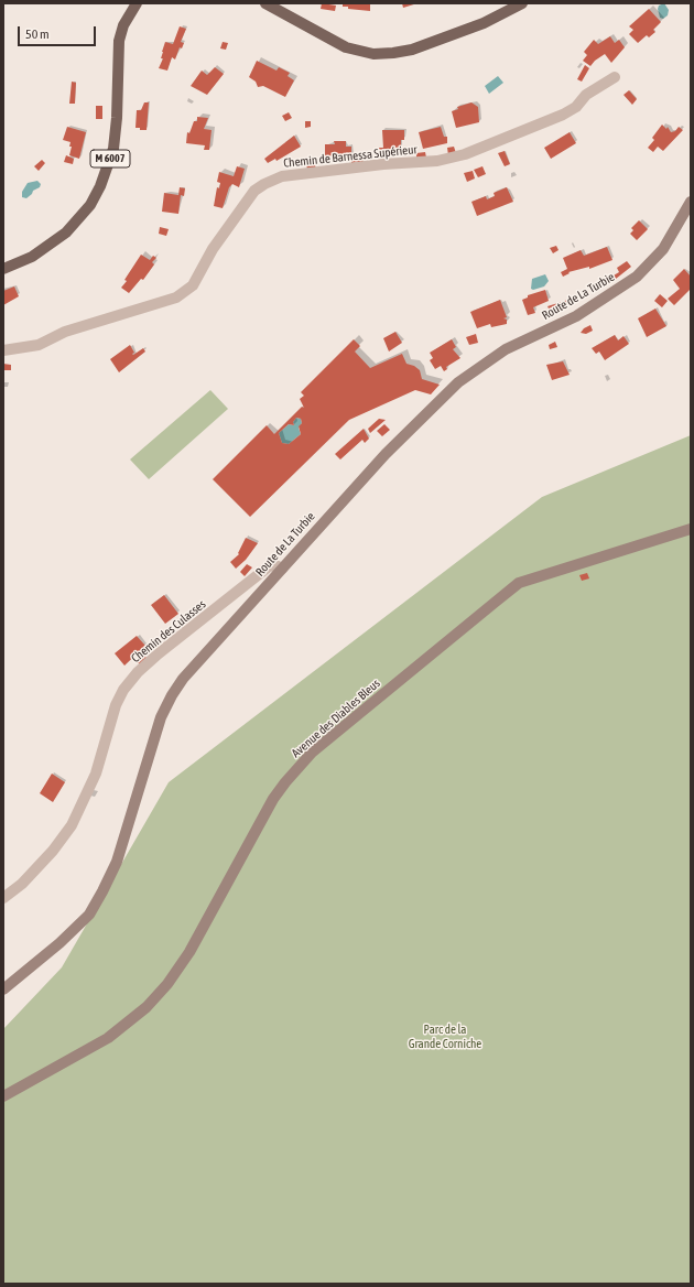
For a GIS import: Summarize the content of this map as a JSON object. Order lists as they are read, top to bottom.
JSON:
{
  "streets": {
    "main road": ["M 6007", "Route de La Turbie", "Avenue des Diables Bleus"],
    "street": ["Chemin de Barnessa Supérieur", "Chemin des Culasses"]
  },
  "crossings": [
    ["Route de La Turbie", "Chemin des Culasses"]
  ],
  "parks": ["Parc de la Grande Corniche"],
  "scale_bar": "50 m"
}
